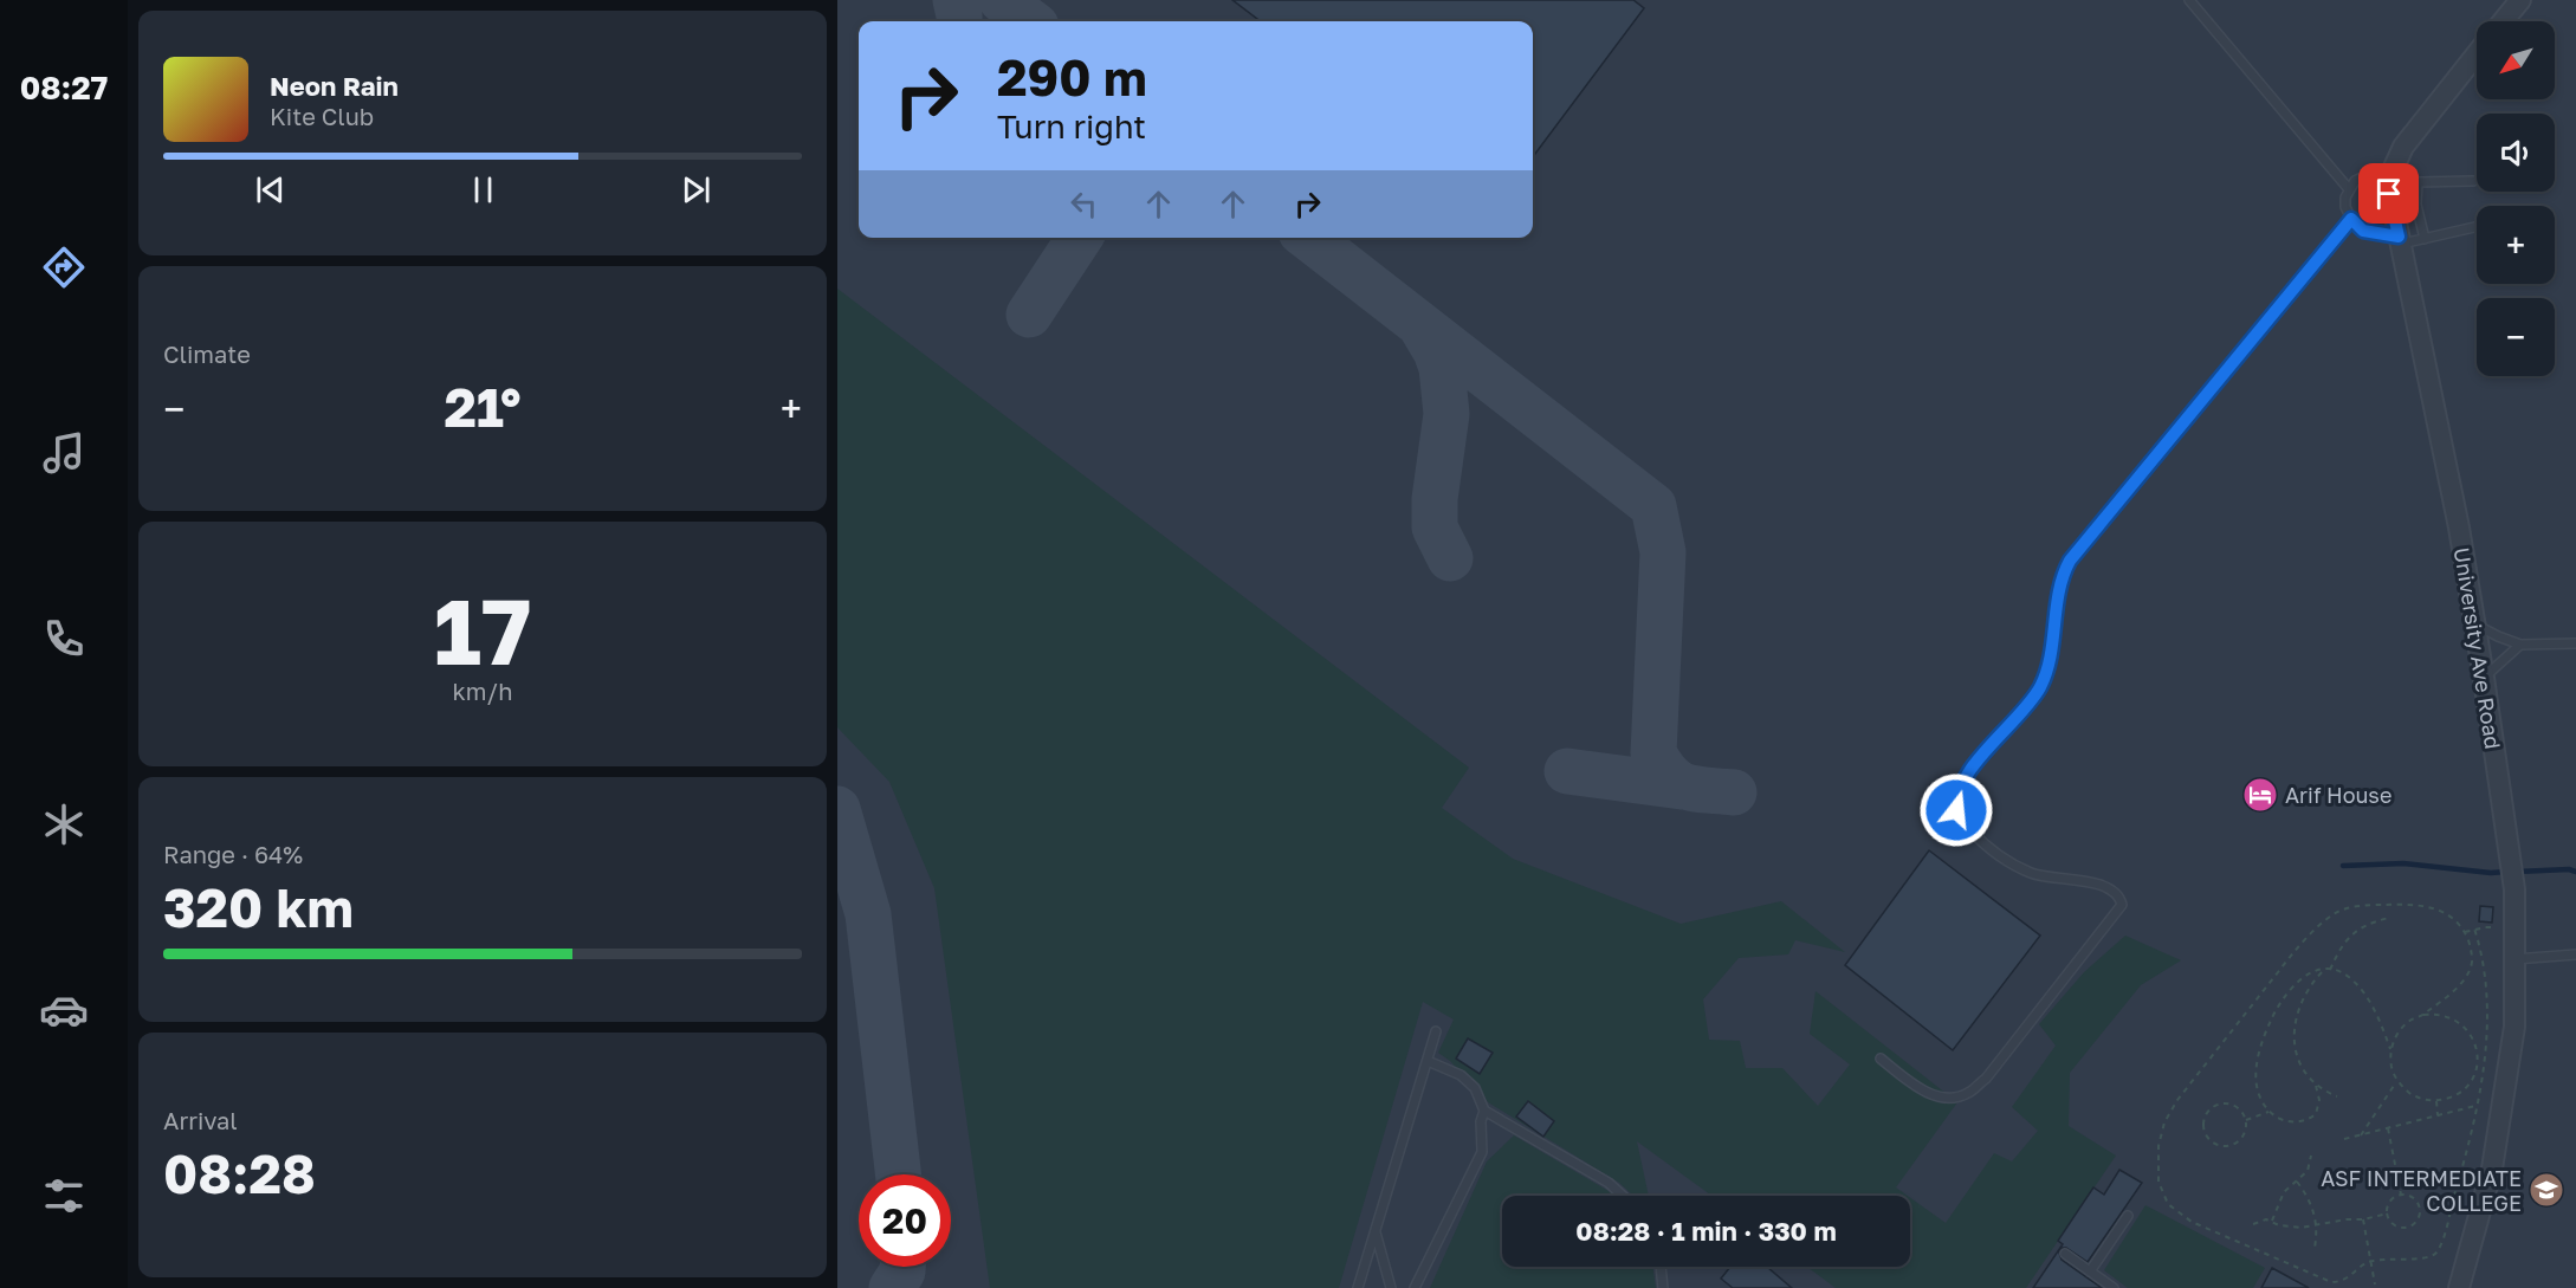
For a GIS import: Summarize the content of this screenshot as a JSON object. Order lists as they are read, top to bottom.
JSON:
{
  "streets": {
    "street": ["University Ave Road"]
  },
  "places": {
    "hotel": ["Arif House"],
    "school or university": ["ASF INTERMEDIATE COLLEGE"]
  },
  "north": "bottom left",
  "page": {
    "tabs": "08:27",
    "map_buttons": ["+", "−"],
    "turn": ["290 m", "Turn right"],
    "song": ["Neon Rain", "Kite Club"],
    "tile": [
      "Climate",
      ["17", "km/h"],
      ["Range · 64%", "320 km"],
      ["Arrival", "08:28"]
    ],
    "heat": ["−", "21°", "+"],
    "limit": "20",
    "trip": "08:28 · 1 min · 330 m"
  }
}
